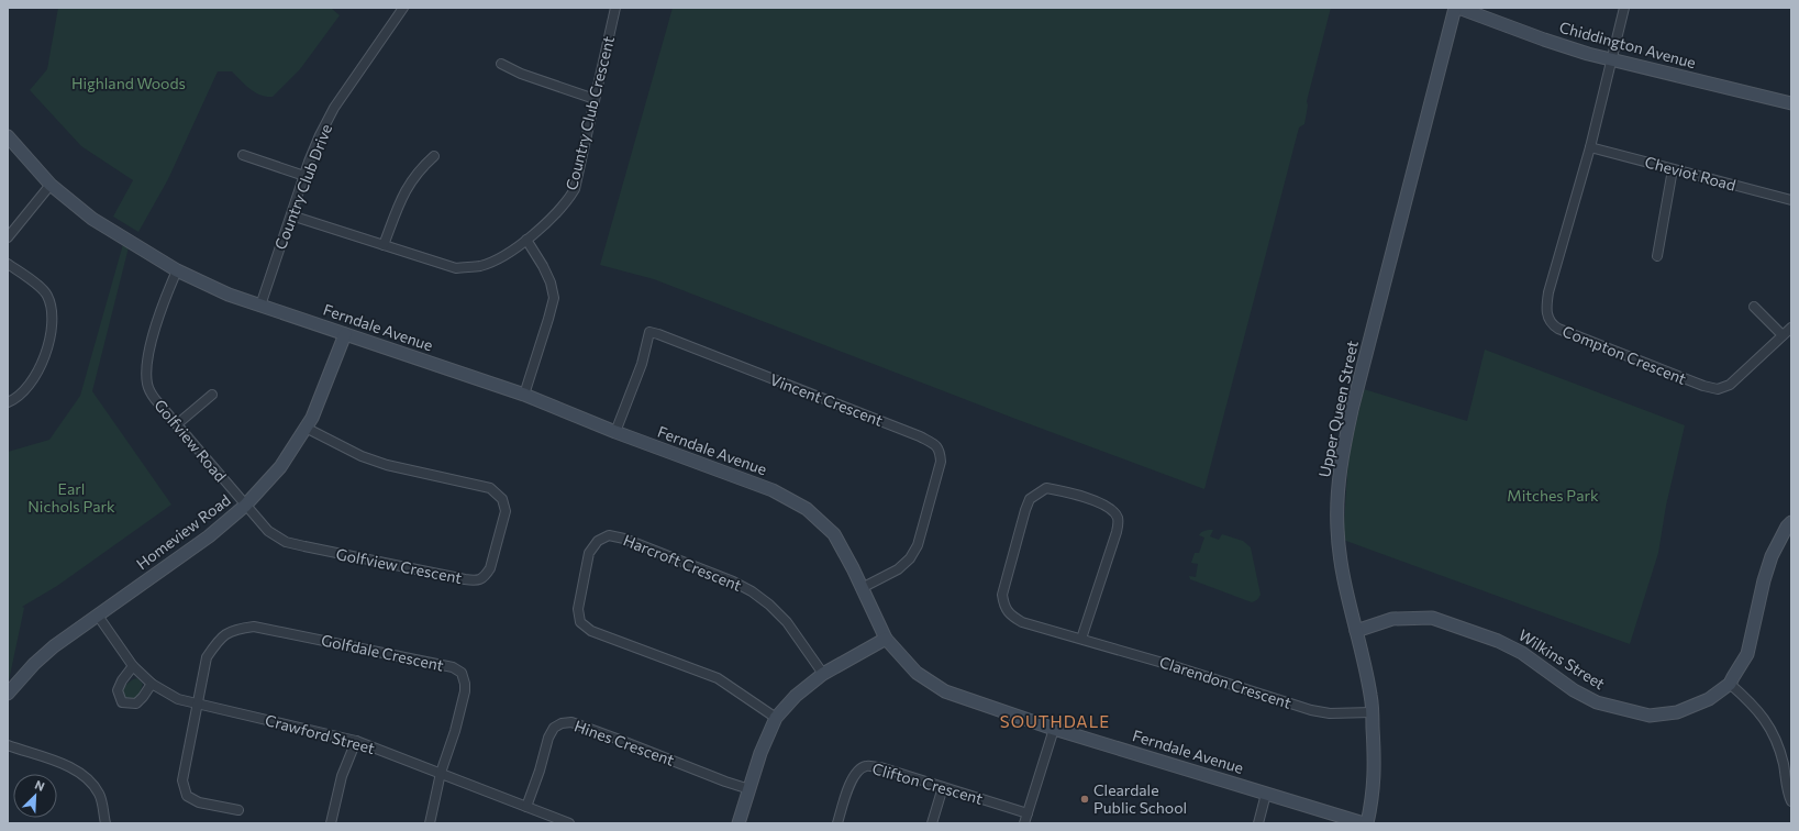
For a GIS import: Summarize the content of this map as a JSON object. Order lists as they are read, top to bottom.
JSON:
{
  "streets": {
    "street": [
      "Chiddington Avenue",
      "Country Club Crescent",
      "Cheviot Road",
      "Country Club Drive",
      "Ferndale Avenue",
      "Compton Crescent",
      "Vincent Crescent",
      "Upper Queen Street",
      "Golfview Road",
      "Homeview Road",
      "Harcroft Crescent",
      "Golfview Crescent",
      "Golfdale Crescent",
      "Wilkins Street",
      "Clarendon Crescent",
      "Crawford Street",
      "Hines Crescent",
      "Clifton Crescent"
    ]
  },
  "crossings": [
    ["Chiddington Avenue", "Compton Crescent"],
    ["Country Club Crescent", "Country Club Drive"],
    ["Cheviot Road", "Compton Crescent"],
    ["Country Club Drive", "Ferndale Avenue"],
    ["Ferndale Avenue", "Vincent Crescent"],
    ["Ferndale Avenue", "Upper Queen Street"],
    ["Ferndale Avenue", "Golfview Road"],
    ["Ferndale Avenue", "Homeview Road"],
    ["Upper Queen Street", "Wilkins Street"],
    ["Upper Queen Street", "Clarendon Crescent"],
    ["Golfview Road", "Homeview Road"],
    ["Golfview Road", "Golfview Crescent"],
    ["Homeview Road", "Golfview Crescent"],
    ["Homeview Road", "Crawford Street"],
    ["Golfdale Crescent", "Crawford Street"],
    ["Crawford Street", "Hines Crescent"]
  ],
  "districts": ["SOUTHDALE"],
  "parks": ["Highland Woods", "Earl Nichols Park", "Mitches Park"],
  "places": ["Cleardale Public School"],
  "north": "top right"
}
